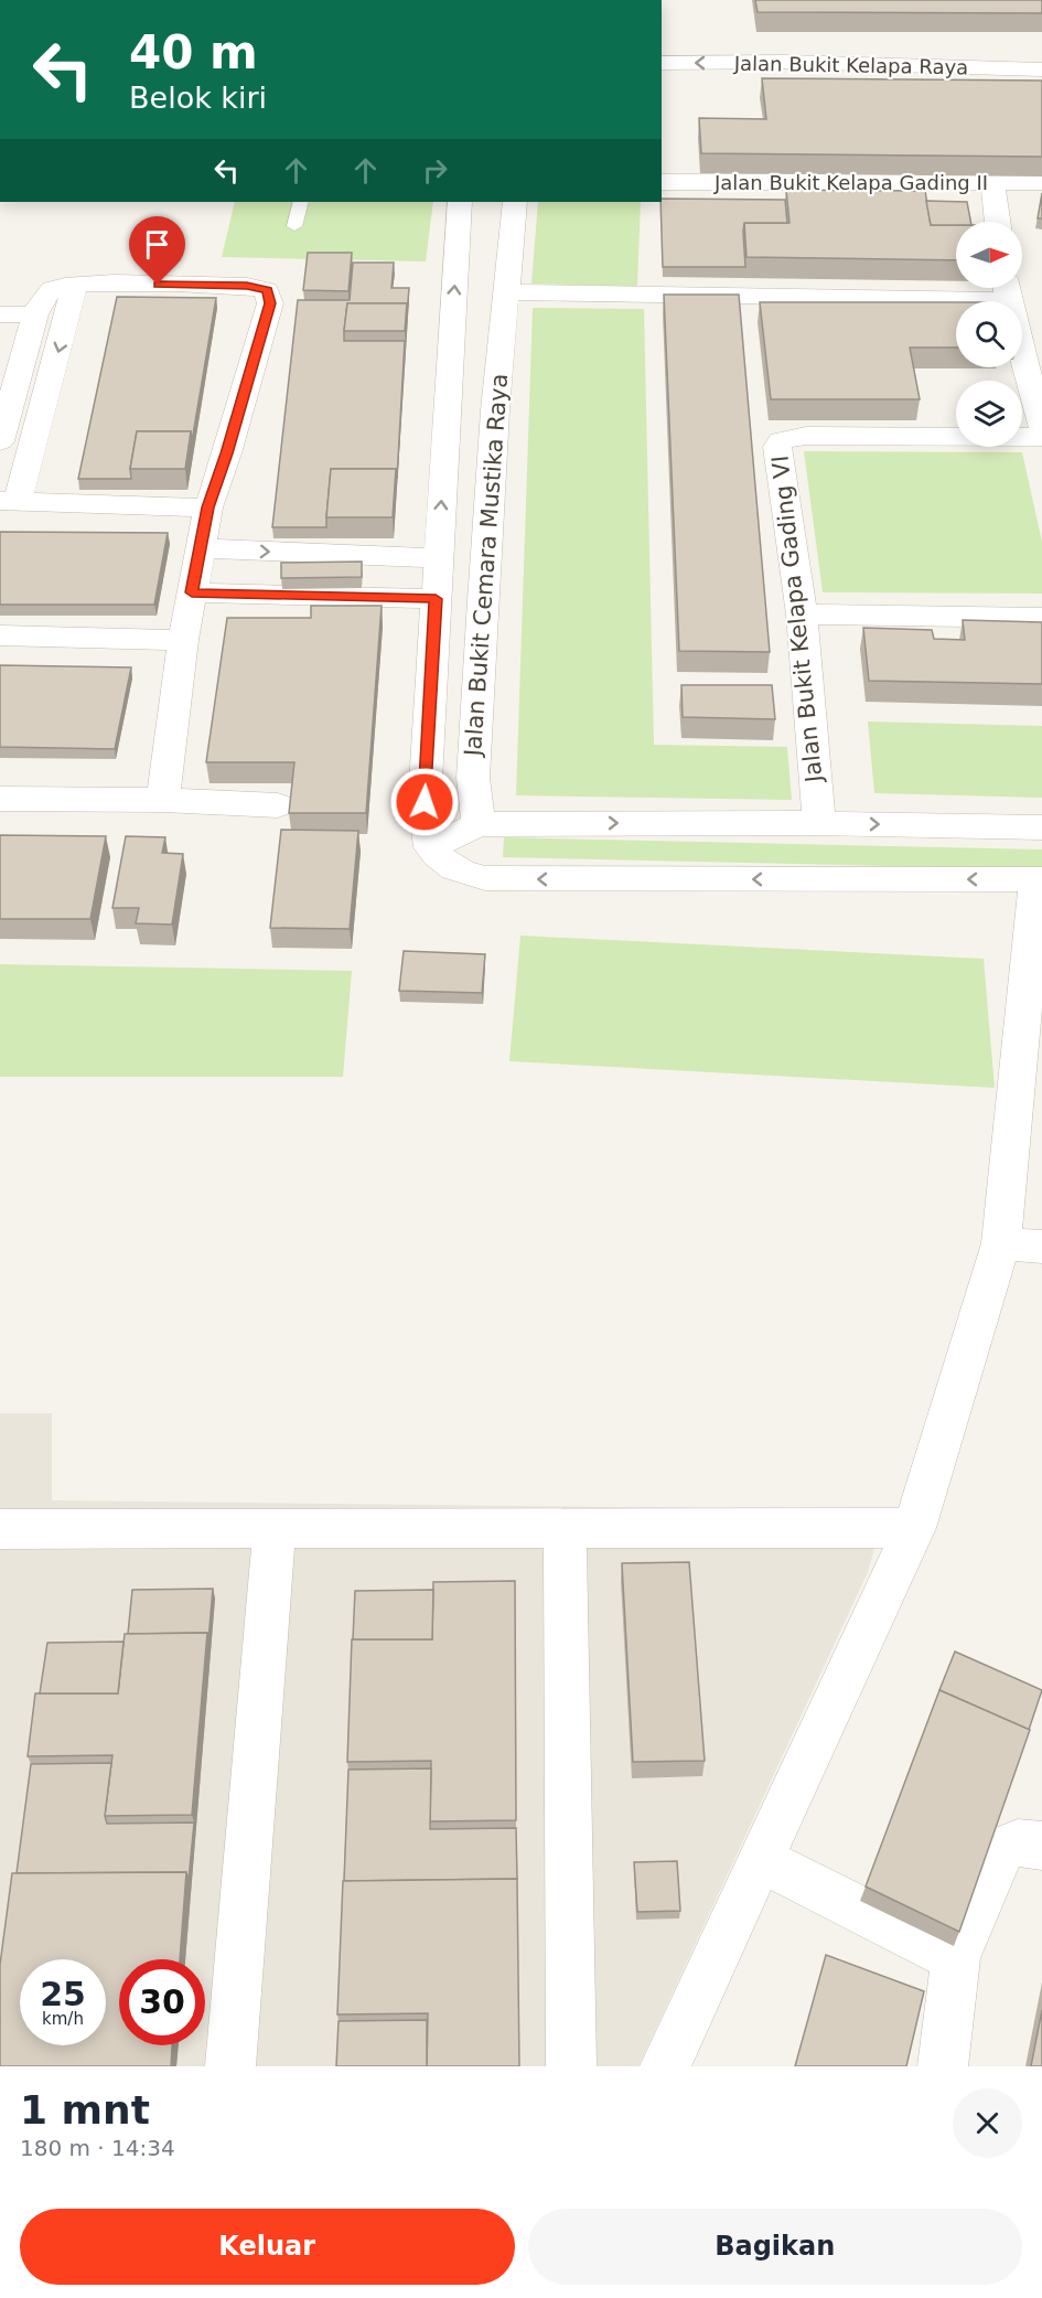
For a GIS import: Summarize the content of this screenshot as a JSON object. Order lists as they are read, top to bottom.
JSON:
{
  "streets": {
    "street": [
      "Jalan Bukit Kelapa Raya",
      "Jalan Bukit Kelapa Gading II",
      "Jalan Bukit Cemara Mustika Raya",
      "Jalan Bukit Kelapa Gading VI"
    ]
  },
  "north": "right",
  "page": {
    "turn": ["40 m", "Belok kiri"],
    "speed": "25 km/h",
    "limit": "30",
    "heading": ["1 mnt", "180 m · 14:34"],
    "buttons": ["Keluar", "Bagikan"]
  }
}
